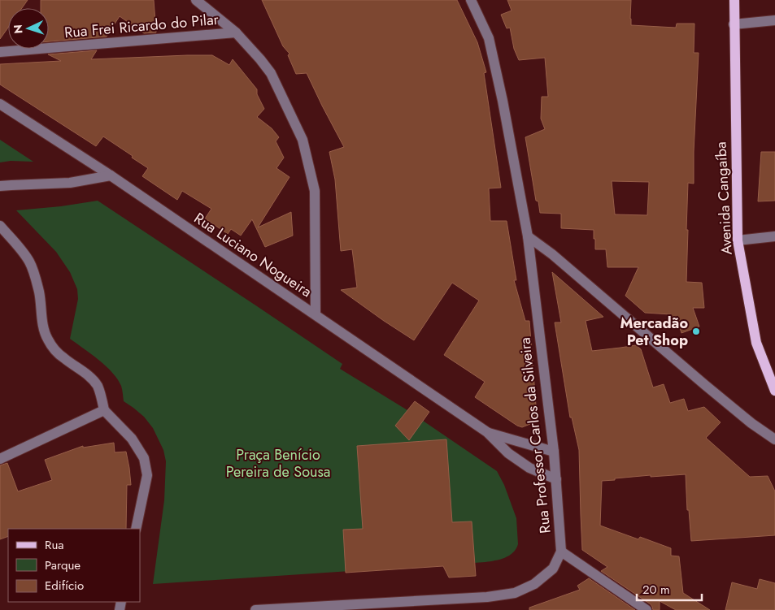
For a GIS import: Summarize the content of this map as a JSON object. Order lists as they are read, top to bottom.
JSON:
{
  "streets": {
    "main road": ["Avenida Cangaíba"],
    "street": ["Rua Frei Ricardo do Pilar", "Rua Luciano Nogueira", "Rua Professor Carlos da Silveira"]
  },
  "crossings": [
    ["Rua Luciano Nogueira", "Rua Professor Carlos da Silveira"]
  ],
  "parks": ["Praça Benício Pereira de Sousa"],
  "places": ["Mercadão Pet Shop"],
  "legend": ["Rua", "Parque", "Edifício"],
  "scale_bar": "20 m",
  "north": "left"
}
